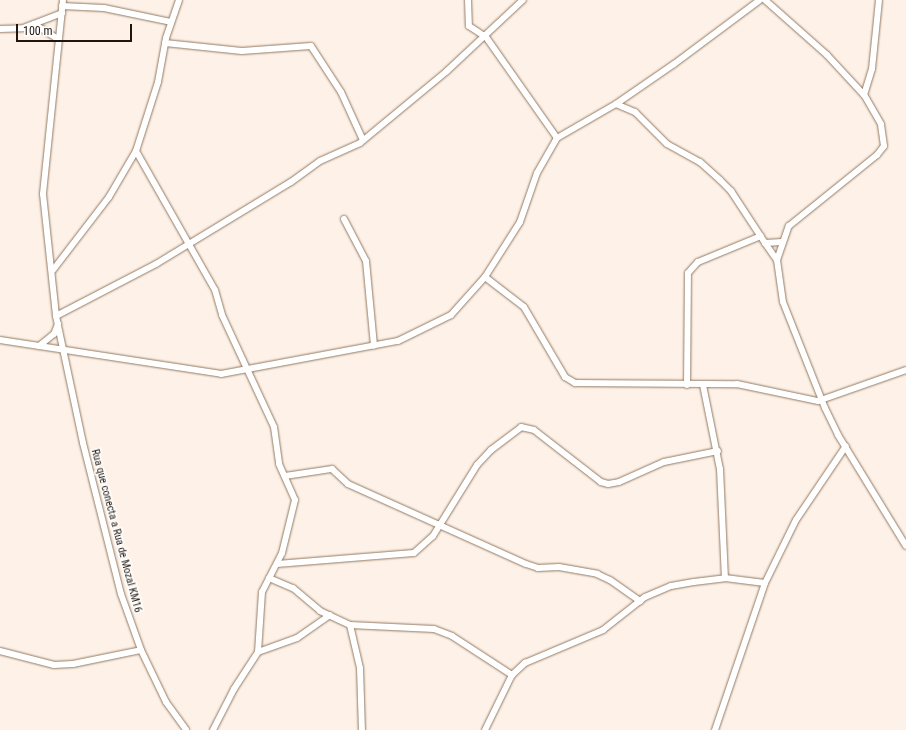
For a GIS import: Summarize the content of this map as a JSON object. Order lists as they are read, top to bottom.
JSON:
{
  "streets": {
    "street": ["Rua que conecta a Rua de Mozal KM16"]
  },
  "scale_bar": "100 m"
}
